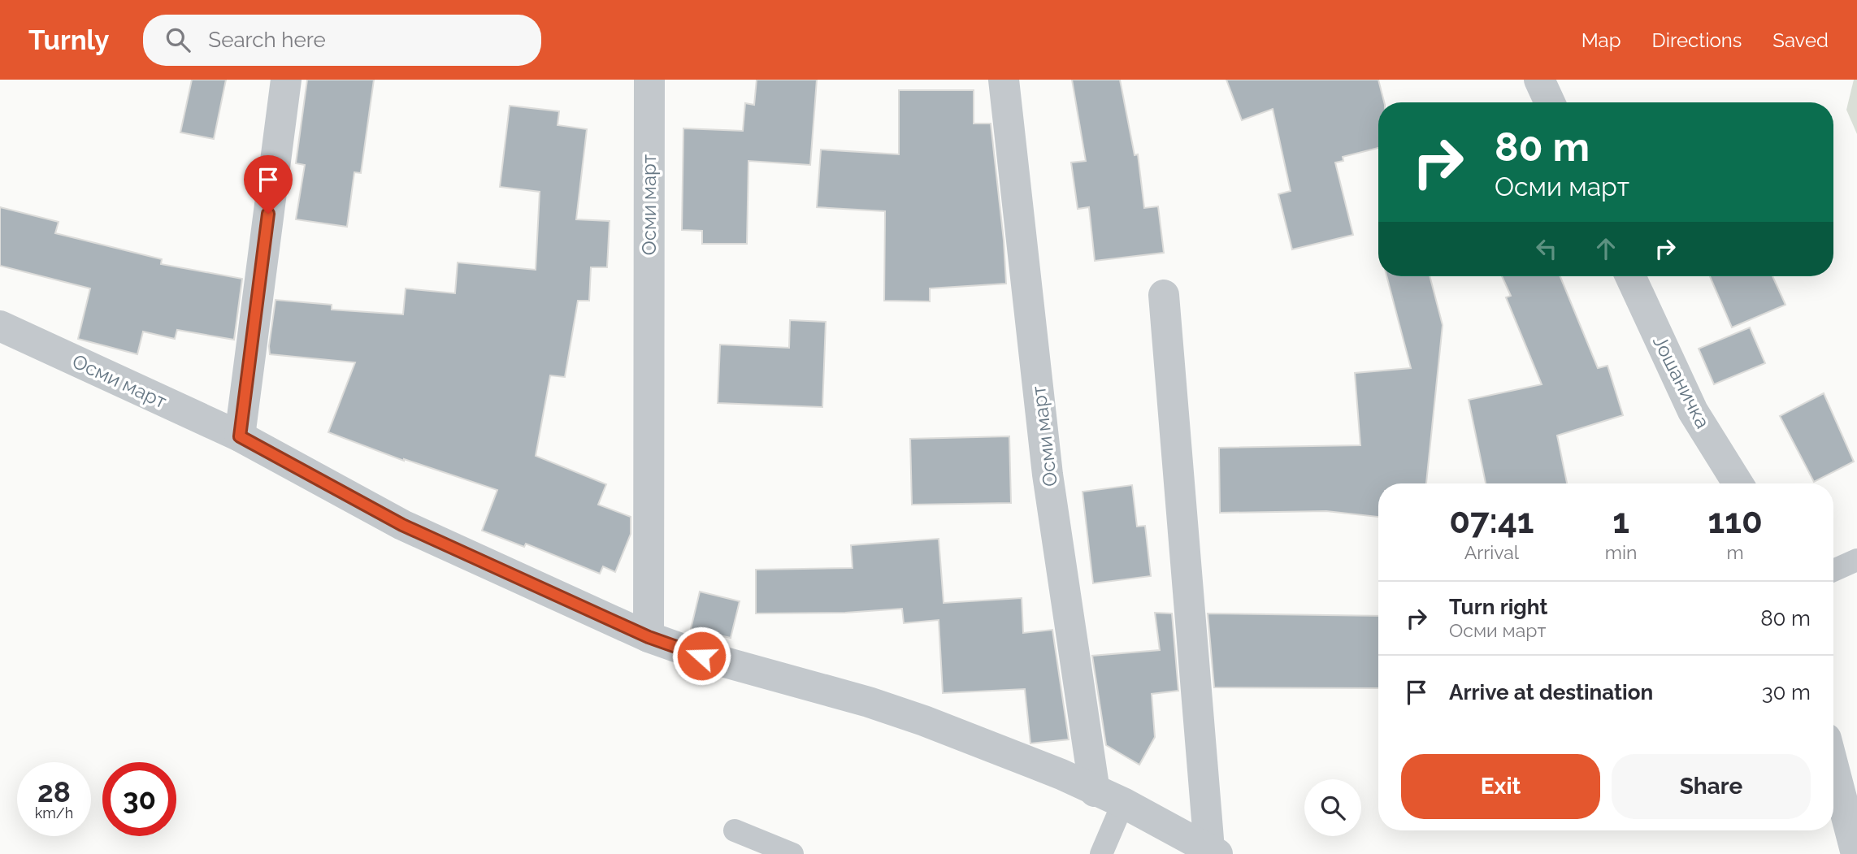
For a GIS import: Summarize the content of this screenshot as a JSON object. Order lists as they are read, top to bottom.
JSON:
{
  "streets": {
    "street": ["Осми март", "Јошаничка"]
  },
  "page": {
    "header": "Turnly",
    "search": "Search here",
    "nav": ["Map", "Directions", "Saved"],
    "turn": ["80 m", "Осми март"],
    "eta": [
      "07:41",
      "Arrival",
      "1",
      "min",
      "110",
      "m"
    ],
    "list": [
      {
        "name": "Turn right",
        "note": "Осми март",
        "value": "80 m"
      },
      {
        "name": "Arrive at destination",
        "value": "30 m"
      }
    ],
    "buttons": ["Exit", "Share"],
    "speed": "28 km/h",
    "limit": "30"
  }
}
